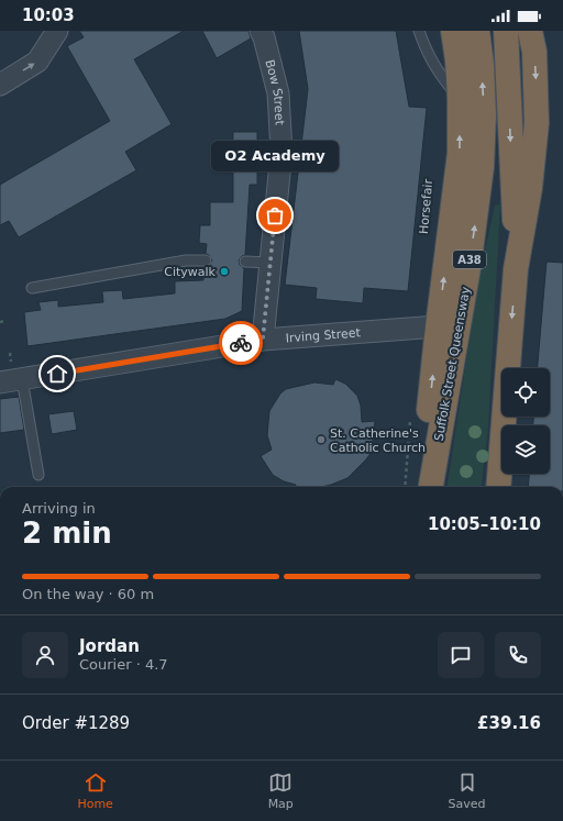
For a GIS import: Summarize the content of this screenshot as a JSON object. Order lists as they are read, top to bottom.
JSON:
{
  "streets": {
    "highway": ["A38", "Suffolk Street Queensway"],
    "street": ["Bow Street", "Irving Street"]
  },
  "crossings": [
    ["Bow Street", "Irving Street"]
  ],
  "places": ["O2 Academy", "Citywalk", "St. Catherine's Catholic Church"],
  "page": {
    "status": "10:03",
    "bubble": "O2 Academy",
    "heading": ["2 min", "Arriving in", "10:05–10:10"],
    "panel": [
      "Jordan",
      "Courier · 4.7",
      "Order #1289",
      "£39.16"
    ],
    "bar": "On the way · 60 m",
    "tabs": ["Home", "Map", "Saved"]
  }
}
